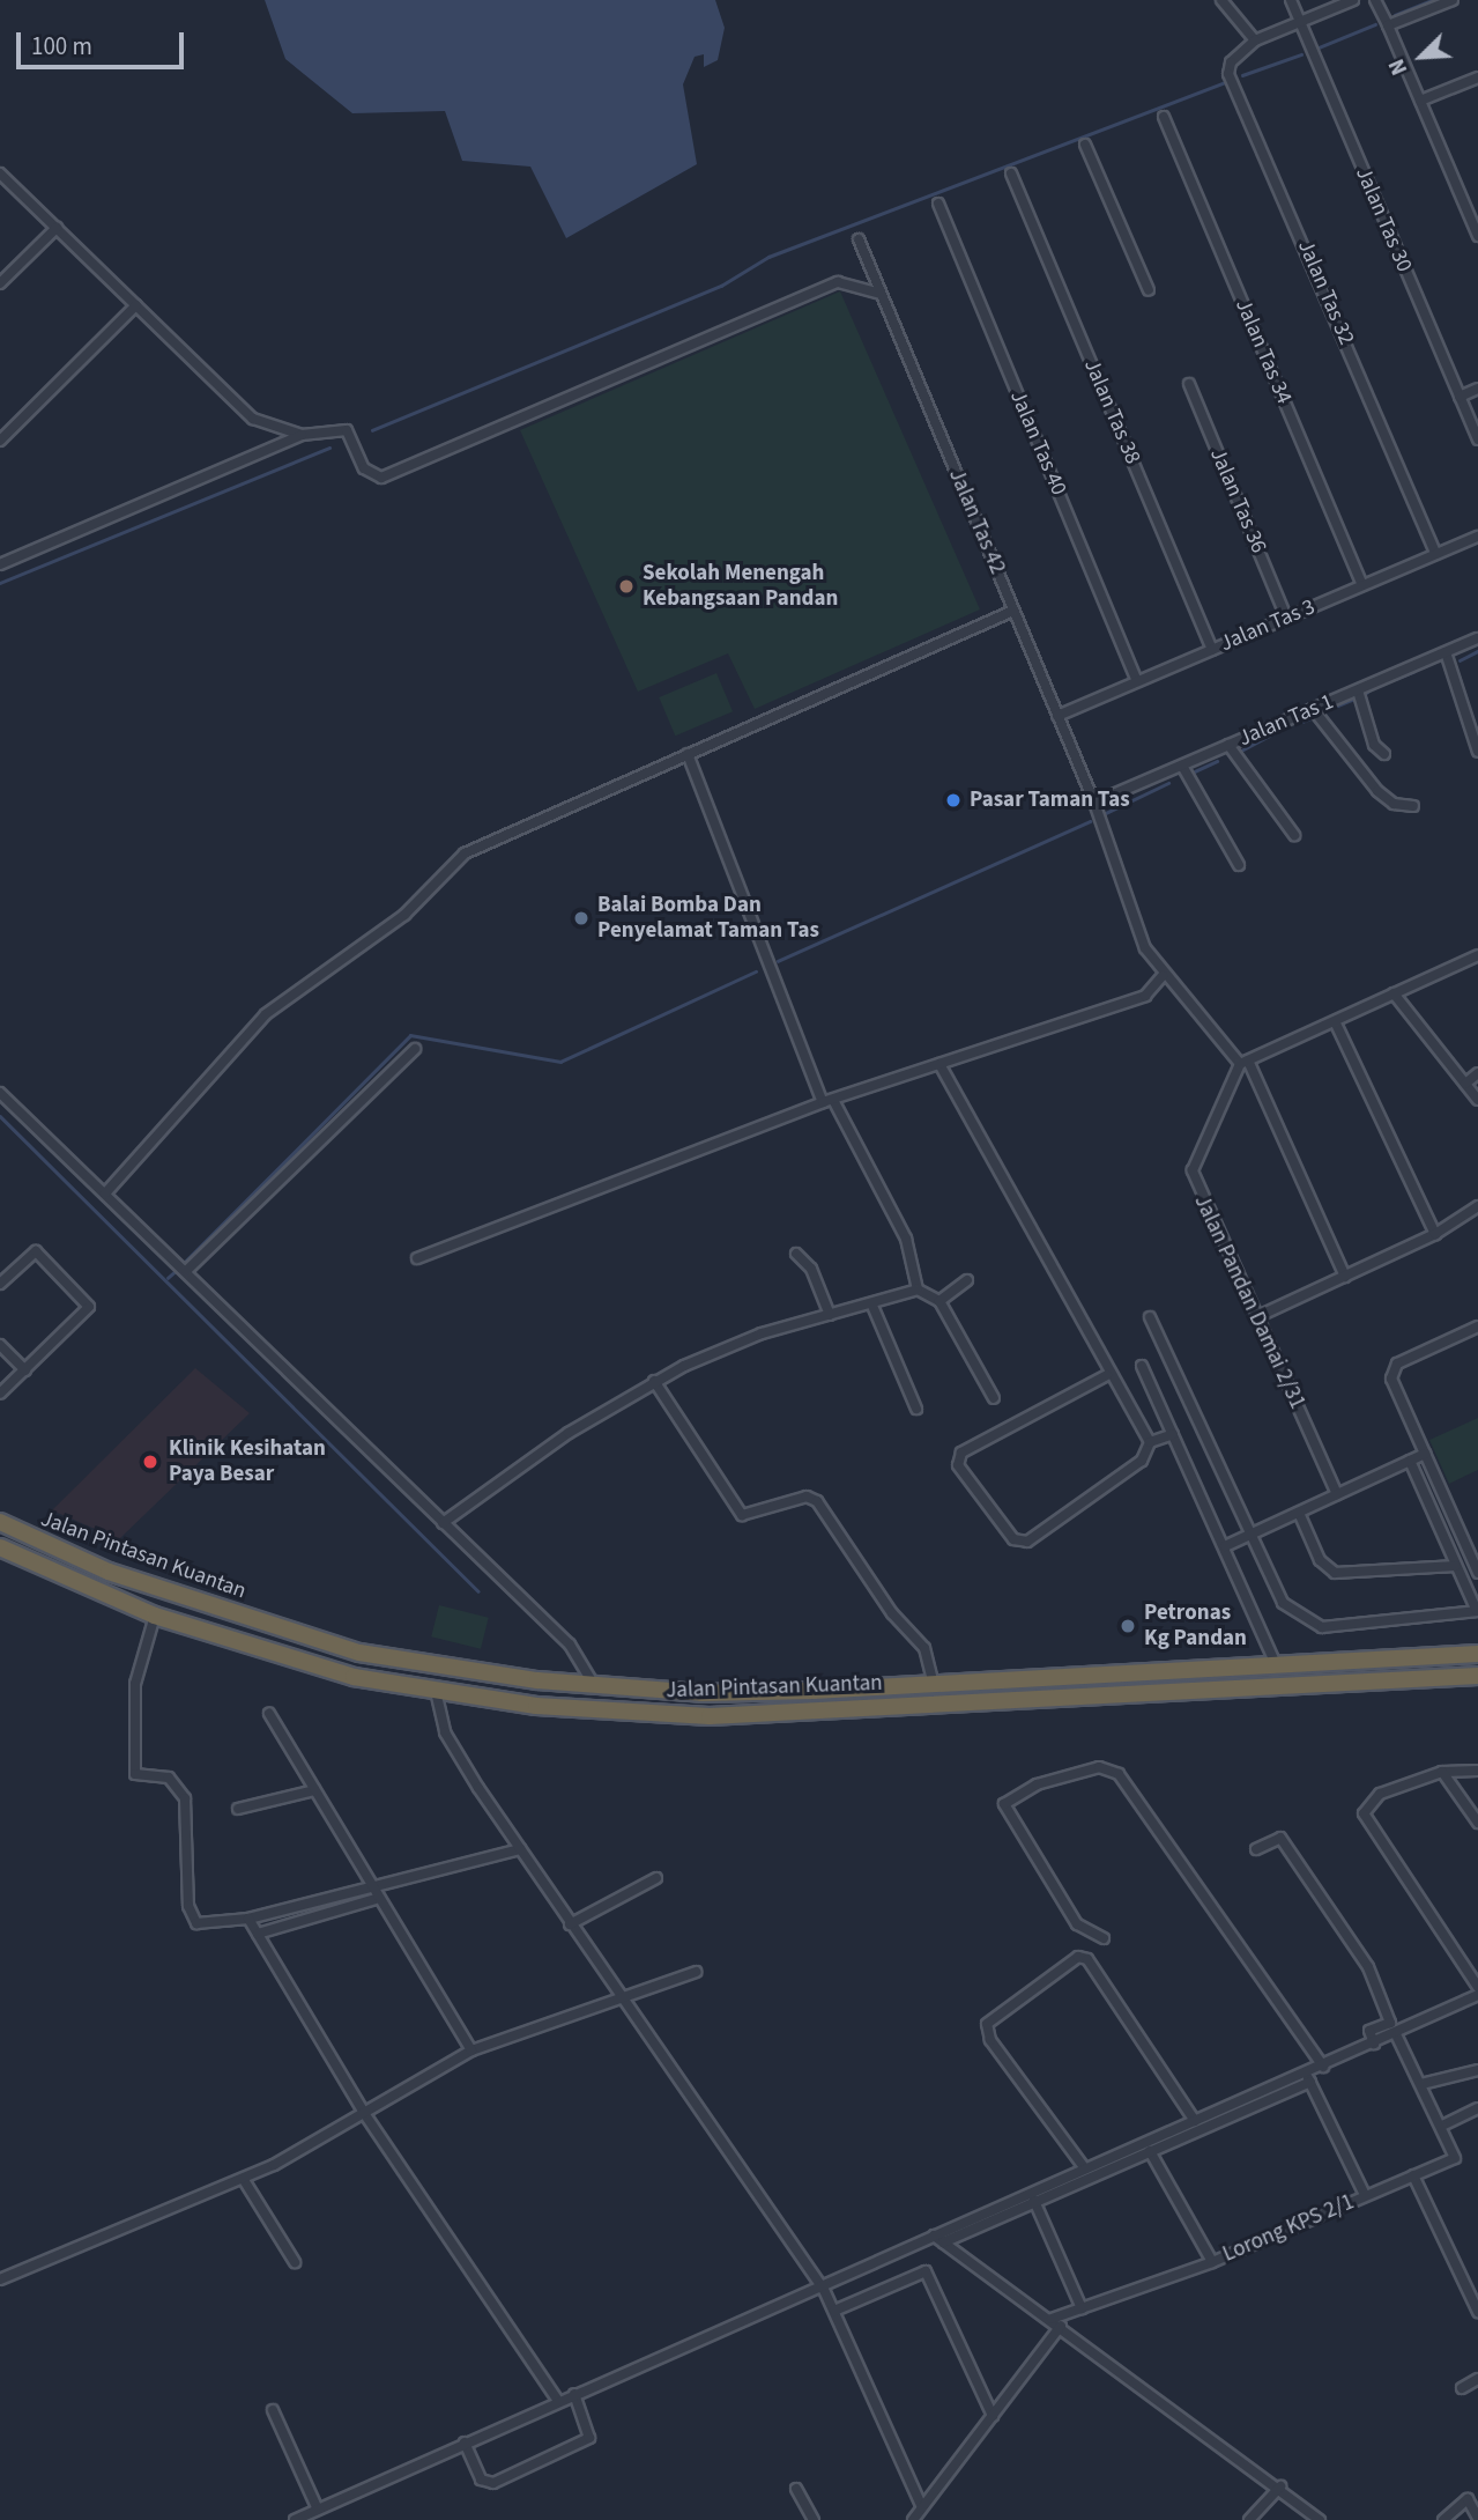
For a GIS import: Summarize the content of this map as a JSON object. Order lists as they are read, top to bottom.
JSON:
{
  "streets": {
    "highway": ["Jalan Pintasan Kuantan"],
    "street": [
      "Jalan Tas 30",
      "Jalan Tas 32",
      "Jalan Tas 34",
      "Jalan Tas 38",
      "Jalan Tas 40",
      "Jalan Tas 36",
      "Jalan Tas 42",
      "Jalan Tas 3",
      "Jalan Tas 1",
      "Jalan Pandan Damai 2/31",
      "Lorong KPS 2/1"
    ]
  },
  "crossings": [
    ["Jalan Tas 32", "Jalan Tas 3"],
    ["Jalan Tas 34", "Jalan Tas 3"],
    ["Jalan Tas 38", "Jalan Tas 3"],
    ["Jalan Tas 40", "Jalan Tas 3"],
    ["Jalan Tas 36", "Jalan Tas 3"],
    ["Jalan Tas 42", "Jalan Tas 3"],
    ["Jalan Tas 42", "Jalan Tas 1"]
  ],
  "places": [
    "Sekolah Menengah Kebangsaan Pandan",
    "Pasar Taman Tas",
    "Balai Bomba Dan Penyelamat Taman Tas",
    "Klinik Kesihatan Paya Besar",
    "Petronas Kg Pandan"
  ],
  "scale_bar": "100 m",
  "north": "bottom left"
}
